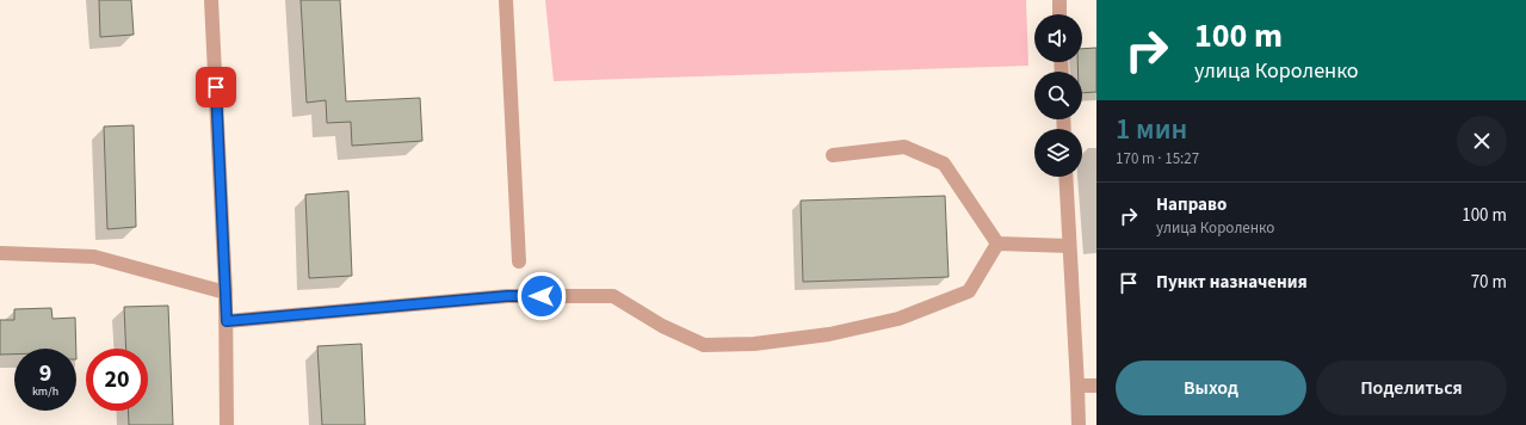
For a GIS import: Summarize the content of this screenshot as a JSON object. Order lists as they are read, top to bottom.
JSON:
{
  "page": {
    "turn": ["100 m", "улица Короленко"],
    "heading": ["1 мин", "170 m · 15:27"],
    "list": [
      {
        "name": "Направо",
        "note": "улица Короленко",
        "value": "100 m"
      },
      {
        "name": "Пункт назначения",
        "value": "70 m"
      }
    ],
    "speed": "9 km/h",
    "limit": "20",
    "buttons": ["Выход", "Поделиться"]
  }
}
